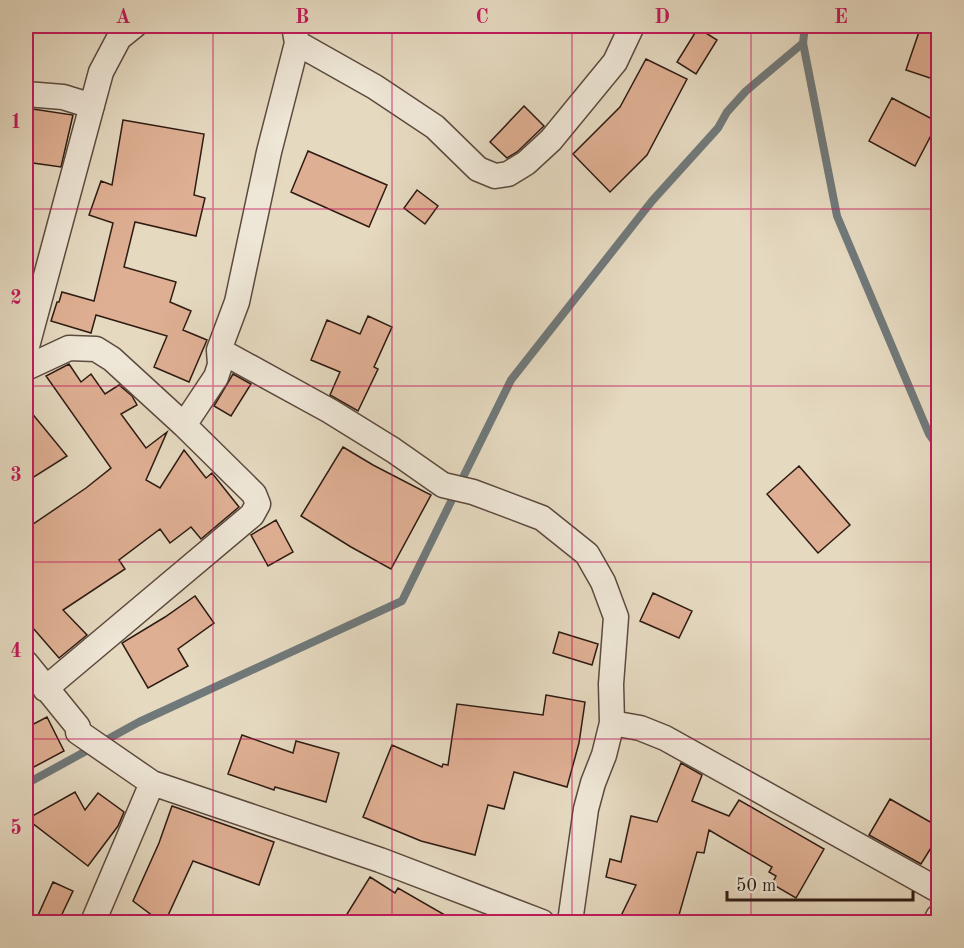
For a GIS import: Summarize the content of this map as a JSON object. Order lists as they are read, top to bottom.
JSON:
{
  "scale_bar": "50 m",
  "grid": {
    "columns": [
      "A",
      "B",
      "C",
      "D",
      "E"
    ],
    "rows": [
      "1",
      "2",
      "3",
      "4",
      "5"
    ]
  }
}
